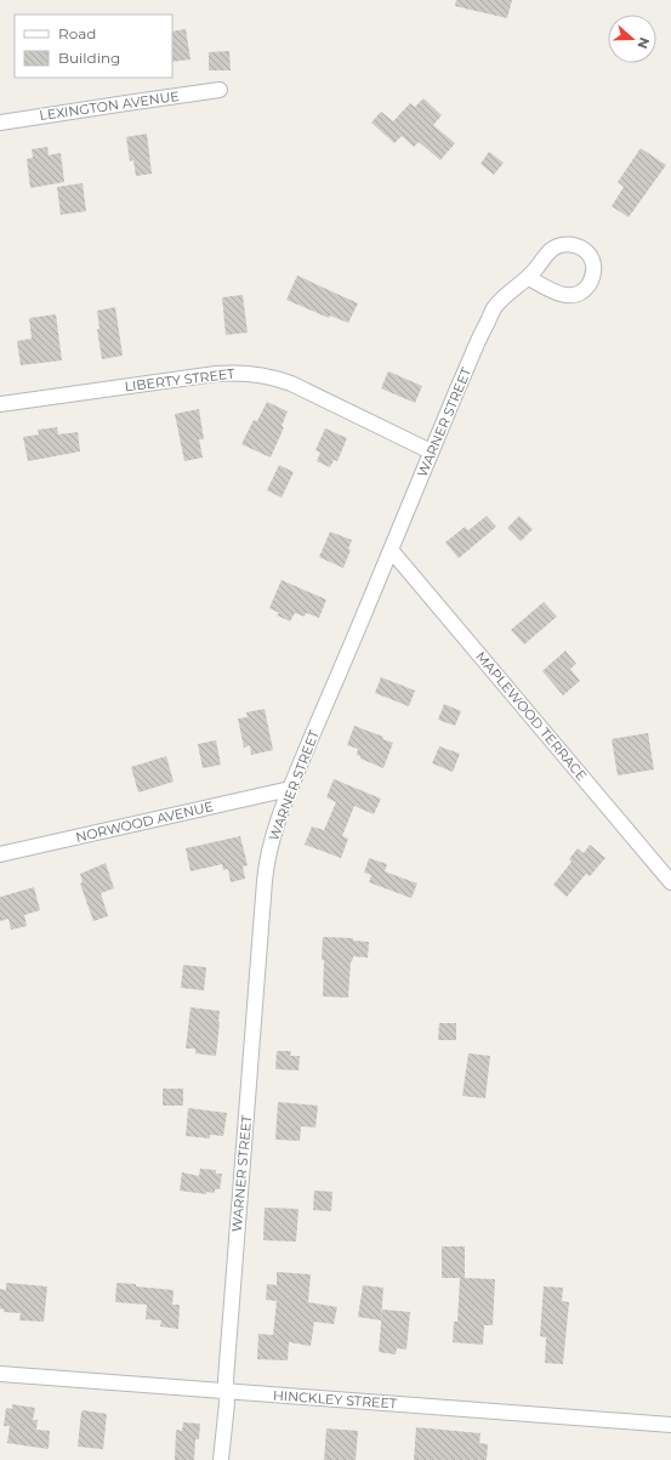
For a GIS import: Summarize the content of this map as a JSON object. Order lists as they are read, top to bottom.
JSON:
{
  "streets": {
    "street": [
      "LEXINGTON AVENUE",
      "LIBERTY STREET",
      "WARNER STREET",
      "MAPLEWOOD TERRACE",
      "NORWOOD AVENUE",
      "HINCKLEY STREET"
    ]
  },
  "crossings": [
    ["LIBERTY STREET", "WARNER STREET"],
    ["WARNER STREET", "MAPLEWOOD TERRACE"],
    ["WARNER STREET", "NORWOOD AVENUE"],
    ["WARNER STREET", "HINCKLEY STREET"]
  ],
  "legend": ["Road", "Building"],
  "north": "right"
}
